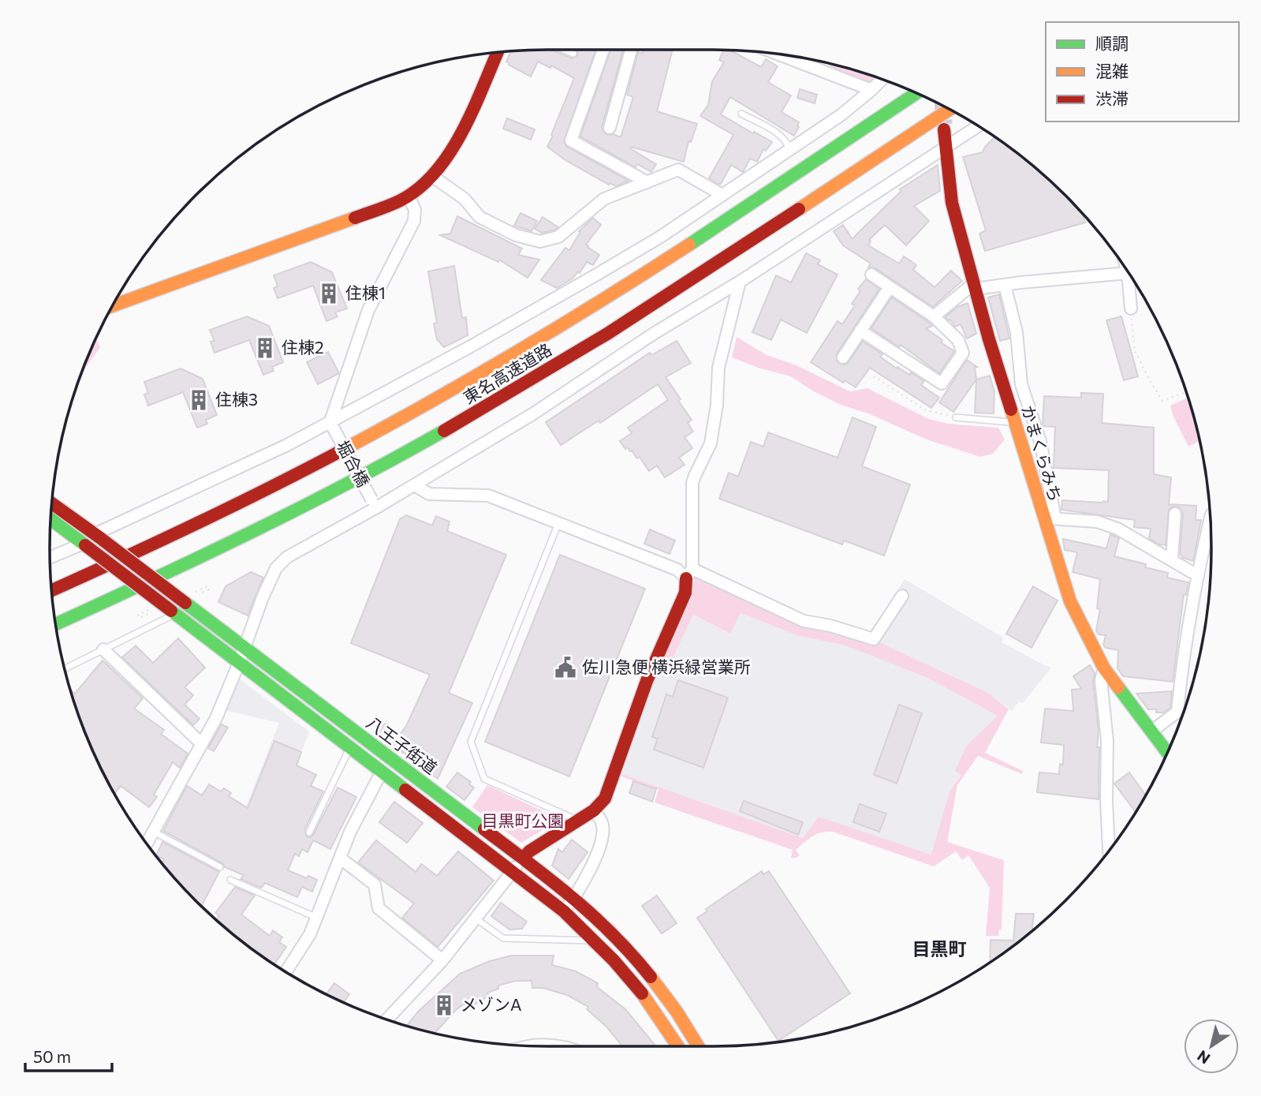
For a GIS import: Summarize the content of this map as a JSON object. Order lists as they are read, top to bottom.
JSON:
{
  "streets": {
    "main road": ["東名高速道路", "かまくらみち", "八王子街道"],
    "street": ["堀合橋"]
  },
  "districts": ["目黒町"],
  "parks": ["目黒町公園"],
  "places": {
    "building": [
      "住棟1",
      "住棟2",
      "住棟3",
      "メゾンA"
    ],
    "public building": ["佐川急便 横浜緑営業所"]
  },
  "legend": ["順調", "混雑", "渋滞"],
  "scale_bar": "50 m",
  "north": "bottom left"
}
